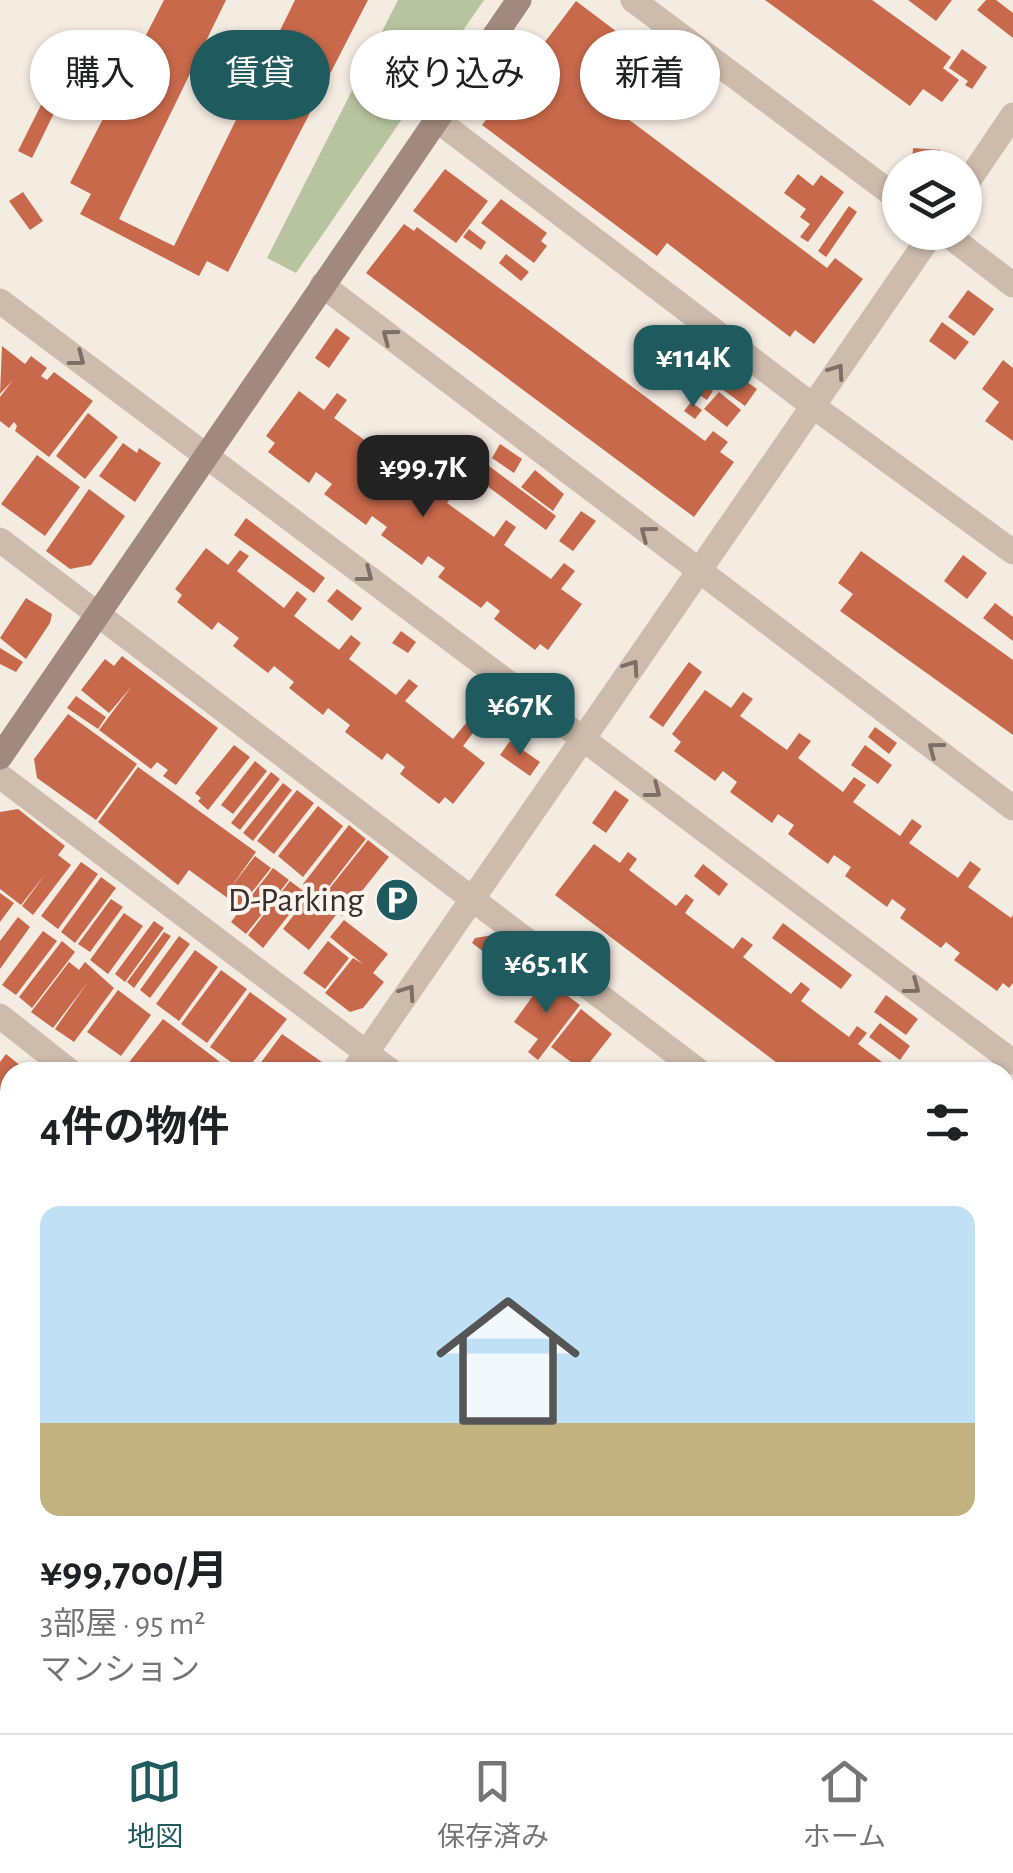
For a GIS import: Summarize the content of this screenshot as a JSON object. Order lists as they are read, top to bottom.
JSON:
{
  "places": {
    "parking": ["D-Parking"]
  },
  "page": {
    "chip": [
      "購入",
      "賃貸",
      "絞り込み",
      "新着"
    ],
    "price": [
      "¥114K",
      "¥99.7K",
      "¥67K",
      "¥65.1K"
    ],
    "heading": "4件の物件",
    "list": [
      {
        "name": "¥99,700/月",
        "note": "3部屋 · 95 m² · マンション"
      }
    ],
    "tabs": ["地図", "保存済み", "ホーム"]
  }
}
